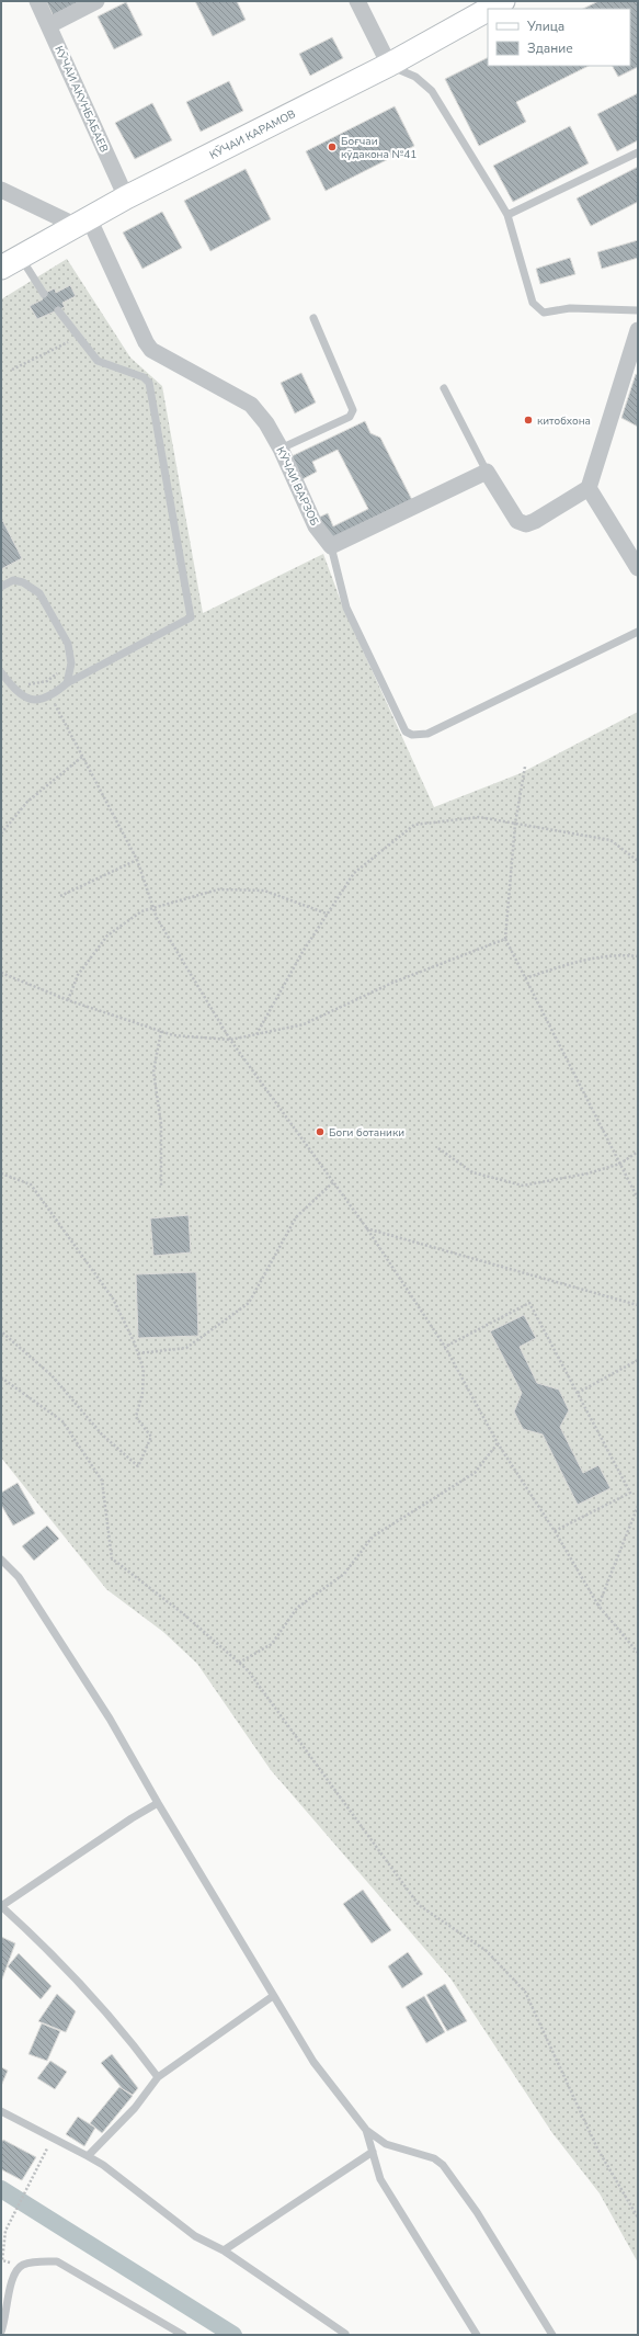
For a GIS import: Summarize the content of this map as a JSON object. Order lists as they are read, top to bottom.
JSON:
{
  "streets": {
    "main road": ["КӮЧАИ КАРАМОВ"],
    "street": ["КӮЧАИ АКУНБАБАЕВ", "КӮЧАИ ВАРЗОБ"]
  },
  "crossings": [
    ["КӮЧАИ АКУНБАБАЕВ", "КӮЧАИ КАРАМОВ"],
    ["КӮЧАИ КАРАМОВ", "КӮЧАИ ВАРЗОБ"]
  ],
  "places": ["Боғчаи кӯдакона №41", "китобхона", "Боги ботаники"],
  "legend": ["Улица", "Здание"]
}
